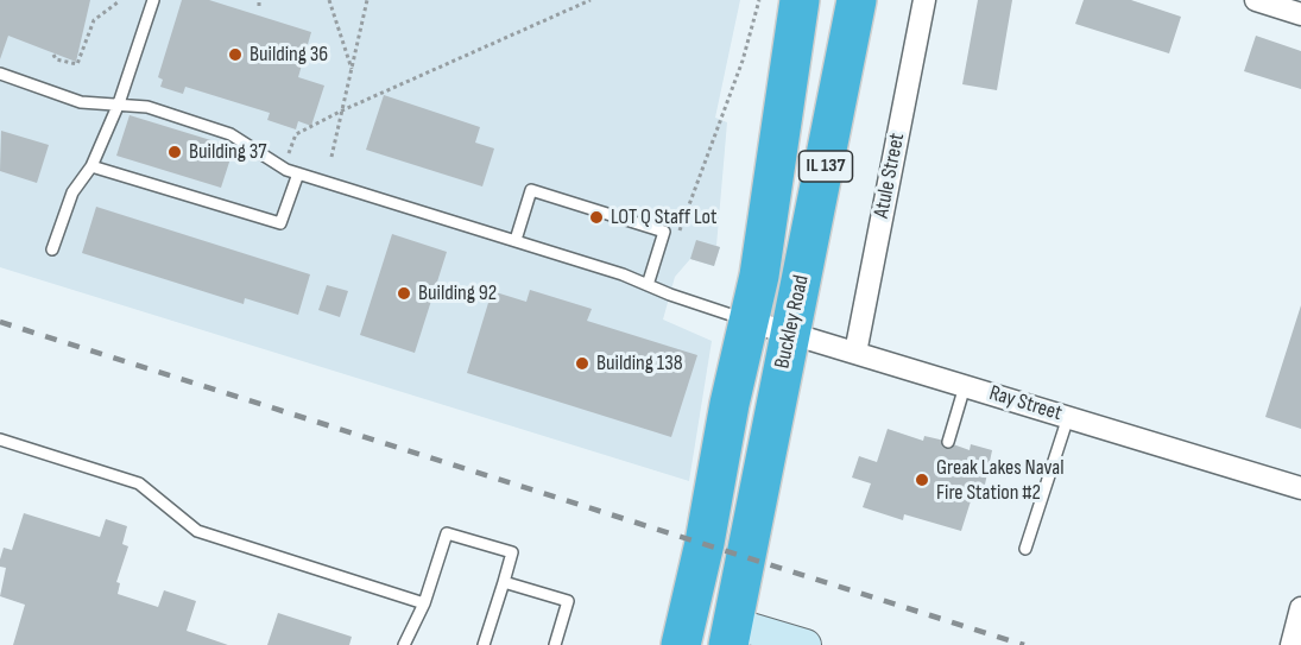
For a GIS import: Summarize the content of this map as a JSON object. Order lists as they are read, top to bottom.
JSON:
{
  "streets": {
    "highway": ["IL 137", "Buckley Road"],
    "street": ["Atule Street", "Ray Street"]
  },
  "crossings": [
    ["Atule Street", "Ray Street"],
    ["Buckley Road", "Ray Street"]
  ],
  "places": [
    "Building 36",
    "Building 37",
    "LOT Q Staff Lot",
    "Building 92",
    "Building 138",
    "Greak Lakes Naval Fire Station #2"
  ]
}
